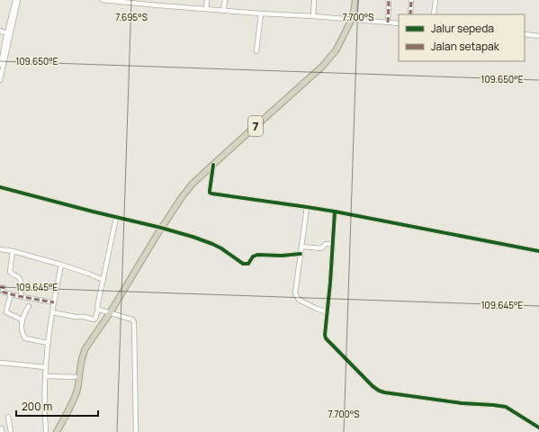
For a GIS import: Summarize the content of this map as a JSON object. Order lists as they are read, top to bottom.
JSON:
{
  "streets": {
    "highway": ["7"]
  },
  "legend": ["Jalur sepeda", "Jalan setapak"],
  "scale_bar": "200 m",
  "coordinates": [
    "7.695°S",
    "7.700°S",
    "109.650°E",
    "109.645°E"
  ]
}
